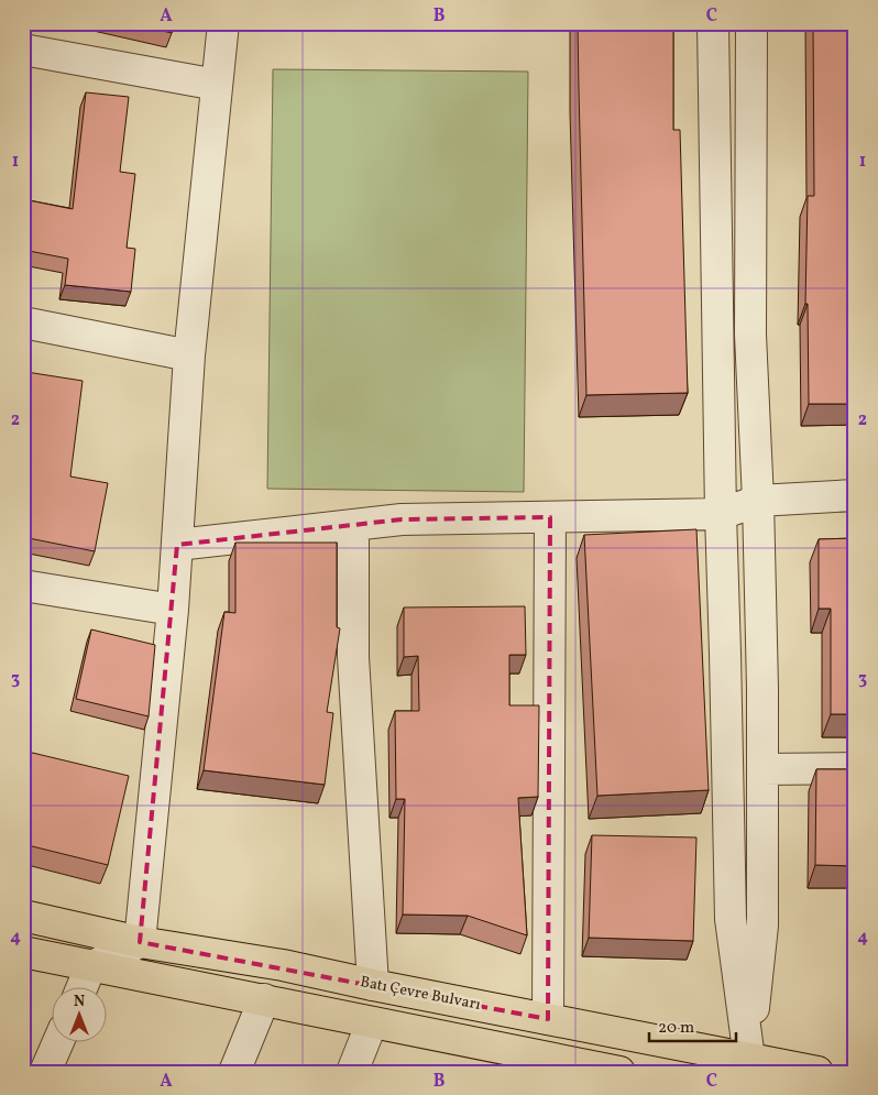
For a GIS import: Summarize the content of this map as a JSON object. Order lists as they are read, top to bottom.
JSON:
{
  "streets": {
    "main road": ["Batı Çevre Bulvarı"]
  },
  "scale_bar": "20 m",
  "north": "top",
  "grid": {
    "columns": ["A", "B", "C"],
    "rows": [
      "1",
      "2",
      "3",
      "4"
    ]
  }
}
